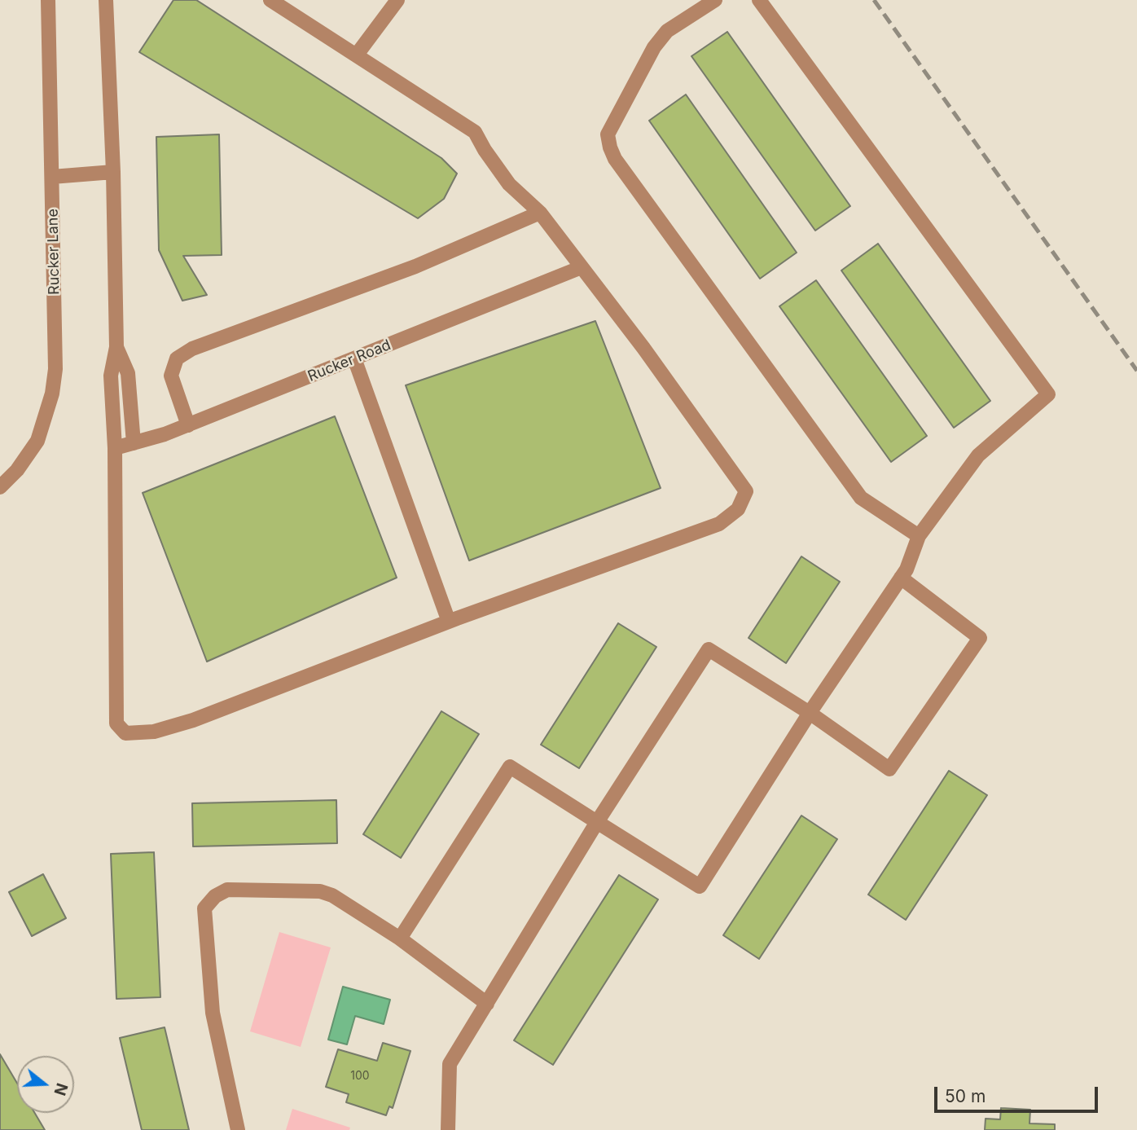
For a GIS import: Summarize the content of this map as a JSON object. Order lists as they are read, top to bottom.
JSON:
{
  "streets": {
    "street": ["Rucker Lane", "Rucker Road"]
  },
  "house_numbers": ["100"],
  "scale_bar": "50 m",
  "north": "right"
}
